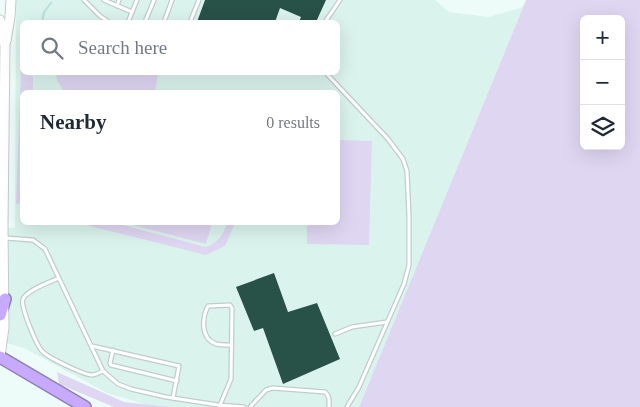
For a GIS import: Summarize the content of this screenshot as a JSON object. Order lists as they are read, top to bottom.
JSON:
{
  "page": {
    "map_buttons": ["+", "−"],
    "search": "Search here",
    "heading": ["Nearby", "0 results"]
  }
}
